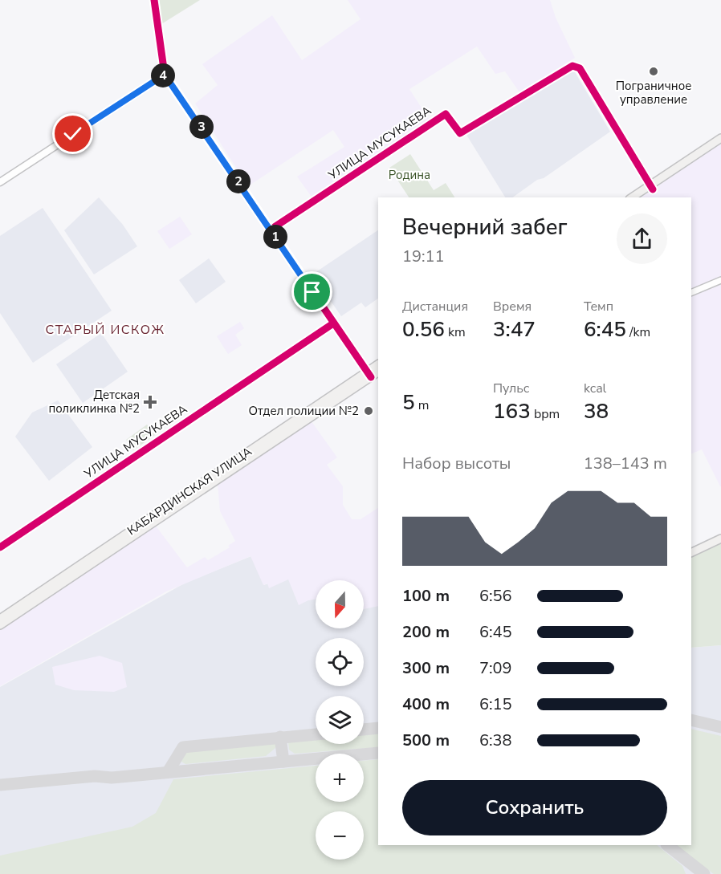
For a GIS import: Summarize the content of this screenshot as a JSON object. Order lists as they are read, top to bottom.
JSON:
{
  "streets": {
    "main road": ["КАБАРДИНСКАЯ УЛИЦА"],
    "street": ["УЛИЦА МУСУКАЕВА"]
  },
  "districts": ["СТАРЫЙ ИСКОЖ"],
  "parks": ["Родина"],
  "places": {
    "other": ["Пограничное управление", "Отдел полиции №2"],
    "health": ["Детская поликлинка №2"]
  },
  "north": "bottom",
  "page": {
    "pins": [
      "4",
      "3",
      "2",
      "1"
    ],
    "heading": ["Вечерний забег", "19:11"],
    "stats": [
      ["Дистанция", "0.56 km"],
      ["Время", "3:47"],
      ["Темп", "6:45 /km"],
      ["5 m"],
      ["Пульс", "163 bpm"],
      ["kcal", "38"]
    ],
    "chart": ["Набор высоты", "138–143 m"],
    "list": [
      {
        "name": "100 m",
        "note": "6:56"
      },
      {
        "name": "200 m",
        "note": "6:45"
      },
      {
        "name": "300 m",
        "note": "7:09"
      },
      {
        "name": "400 m",
        "note": "6:15"
      },
      {
        "name": "500 m",
        "note": "6:38"
      }
    ],
    "map_buttons": ["+", "−"],
    "buttons": "Сохранить"
  }
}
